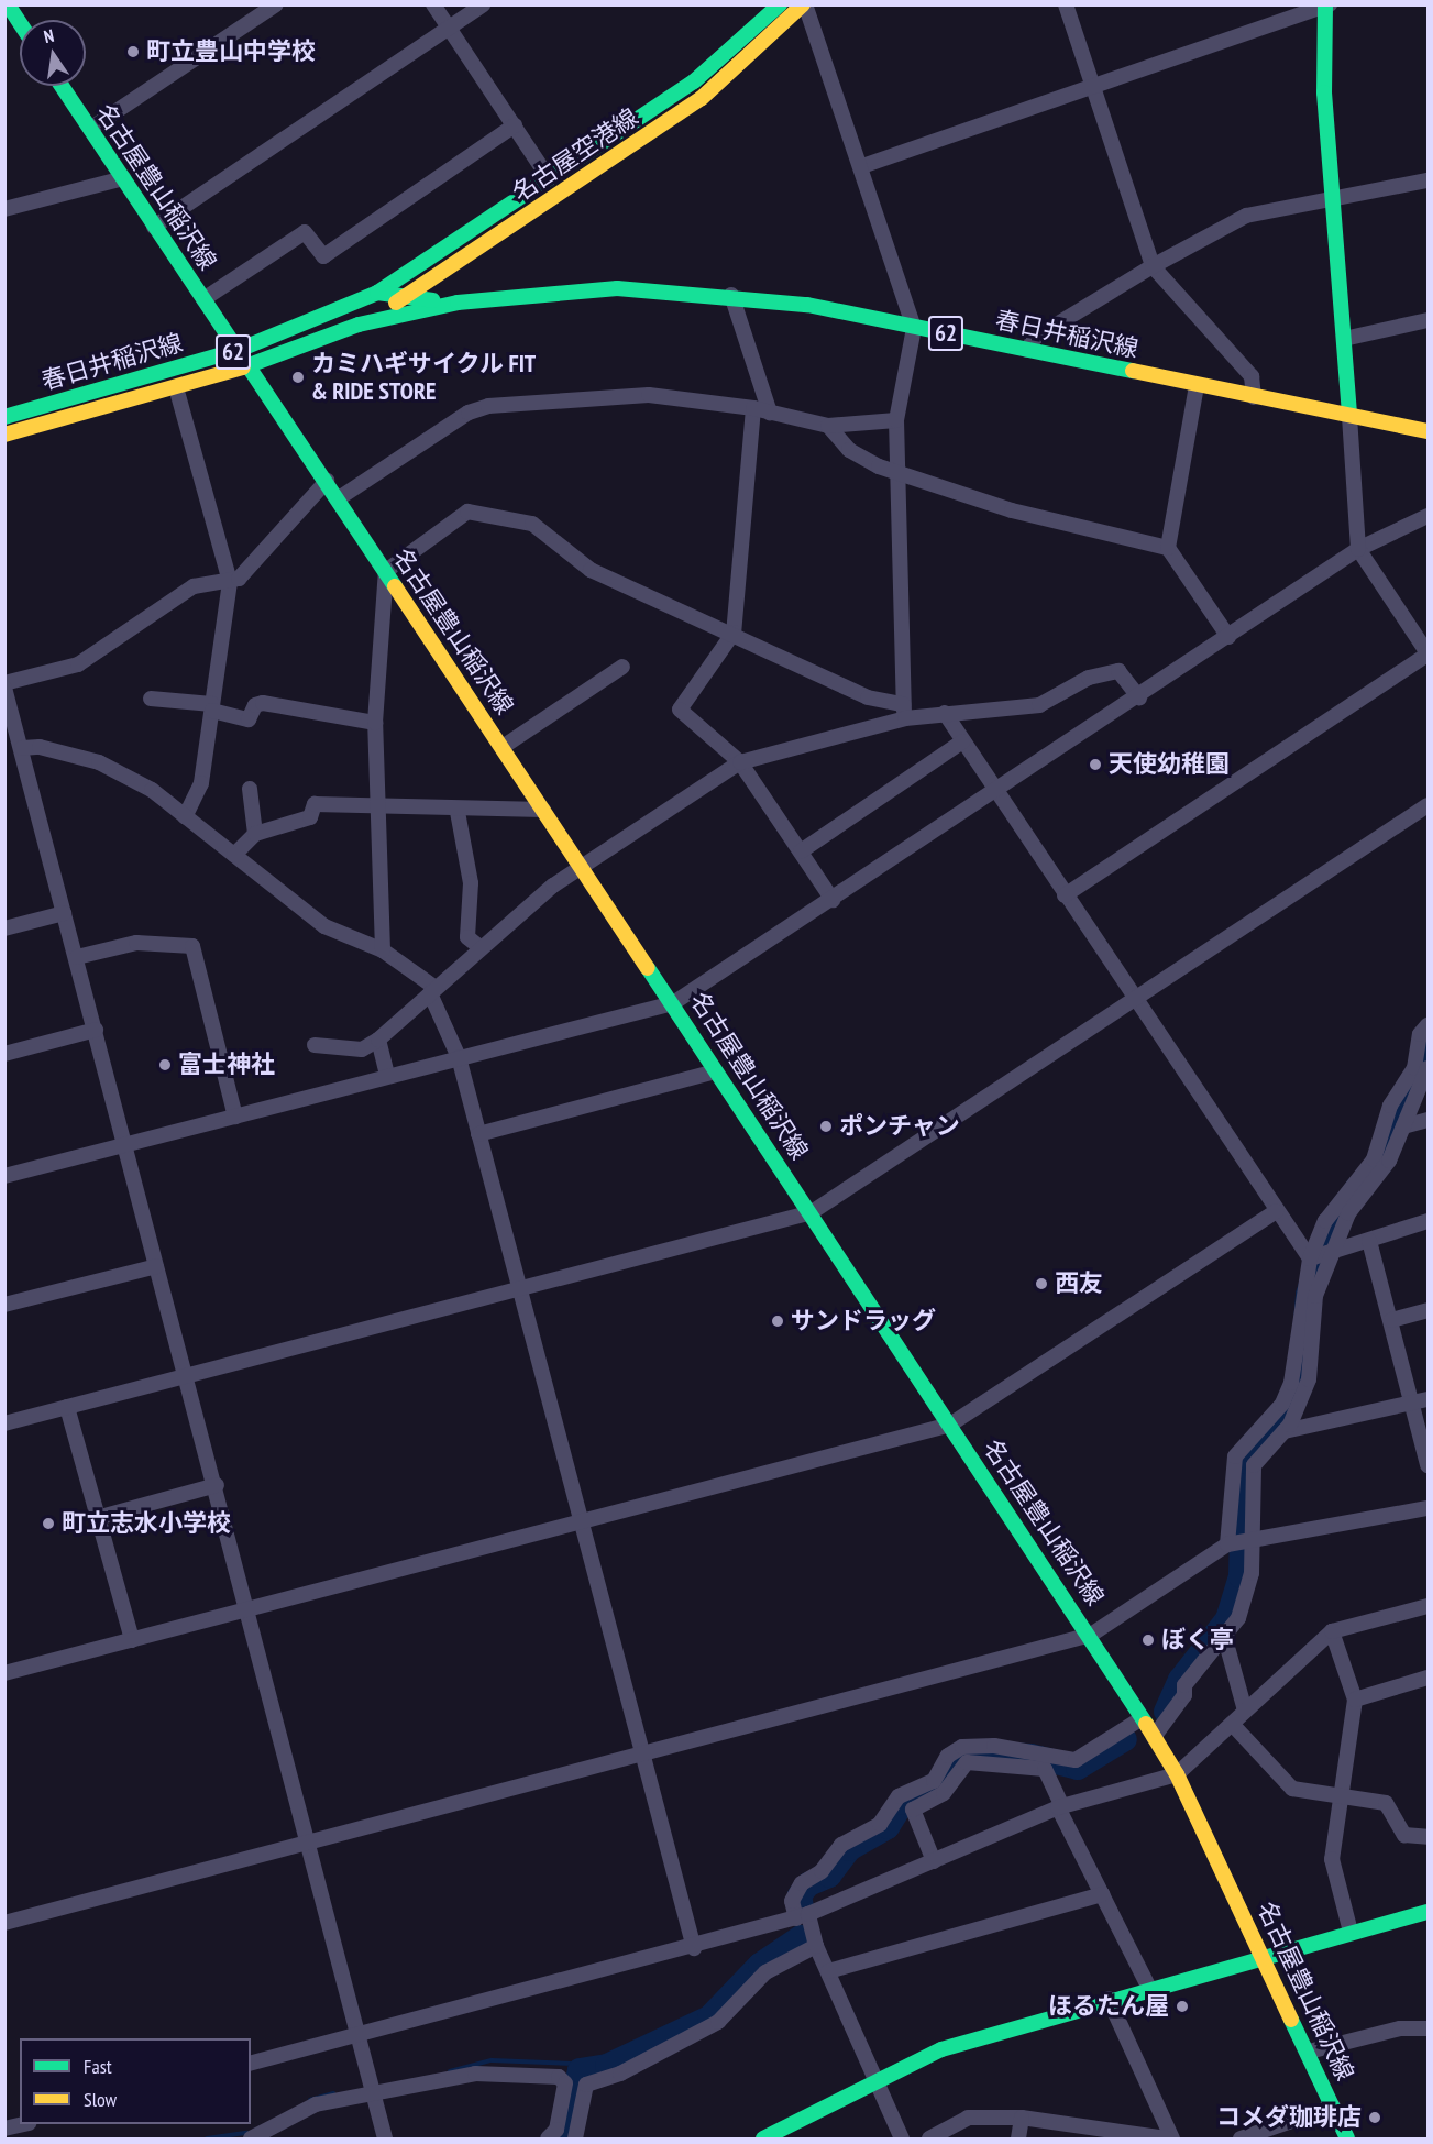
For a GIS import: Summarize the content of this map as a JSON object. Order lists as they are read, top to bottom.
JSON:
{
  "streets": {
    "main road": [
      "名古屋空港線",
      "名古屋豊山稲沢線",
      "62",
      "春日井稲沢線"
    ]
  },
  "crossings": [
    ["名古屋空港線", "春日井稲沢線"],
    ["名古屋豊山稲沢線", "春日井稲沢線"]
  ],
  "places": [
    "町立豊山中学校",
    "カミハギサイクル FIT & RIDE STORE",
    "天使幼稚園",
    "富士神社",
    "ポンチャン",
    "西友",
    "サンドラッグ",
    "町立志水小学校",
    "ぼく亭",
    "ほるたん屋",
    "コメダ珈琲店"
  ],
  "legend": ["Fast", "Slow"],
  "north": "top"
}
